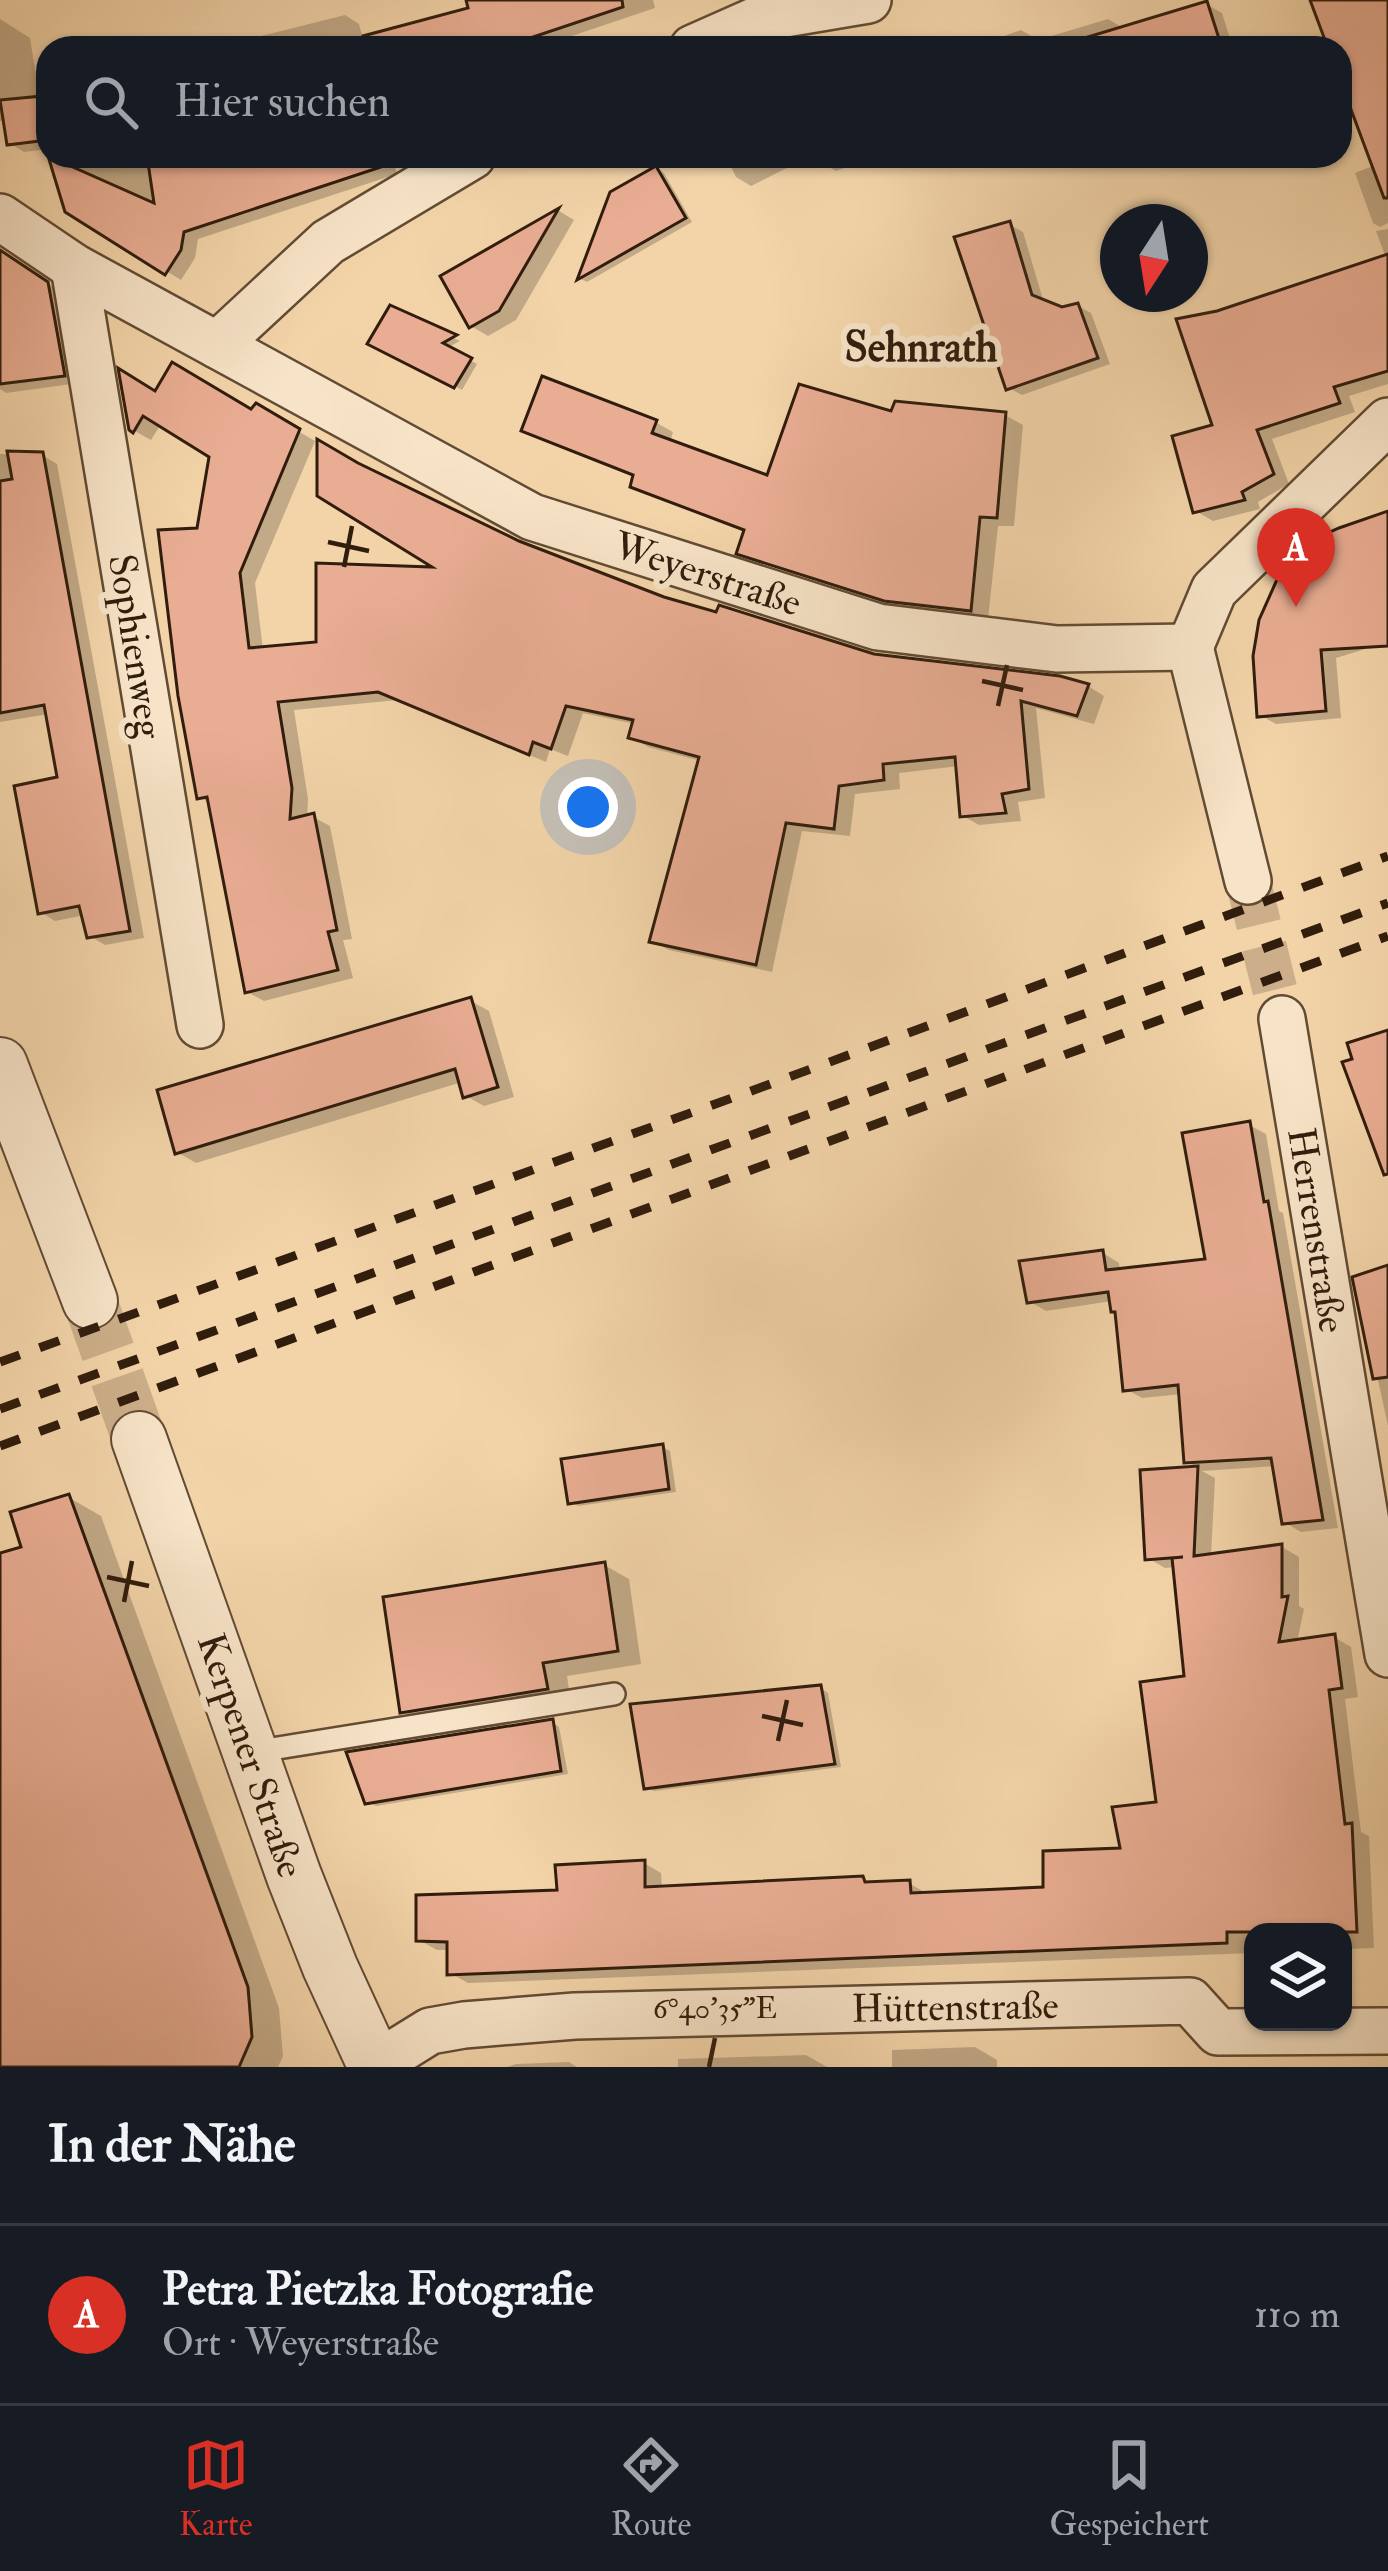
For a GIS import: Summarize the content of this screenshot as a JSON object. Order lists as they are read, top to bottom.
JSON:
{
  "streets": {
    "street": [
      "Weyerstraße",
      "Sophienweg",
      "Herrenstraße",
      "Kerpener Straße",
      "Hüttenstraße"
    ]
  },
  "crossings": [
    ["Weyerstraße", "Sophienweg"],
    ["Kerpener Straße", "Hüttenstraße"]
  ],
  "districts": ["Sehnrath"],
  "north": "bottom",
  "page": {
    "search": "Hier suchen",
    "pins": "A",
    "heading": "In der Nähe",
    "list": [
      {
        "mark": "A",
        "name": "Petra Pietzka Fotografie",
        "note": "Ort · Weyerstraße",
        "value": "110 m"
      }
    ],
    "nav": ["Karte", "Route", "Gespeichert"]
  },
  "coordinates": ["6°40'35\"E"]
}
